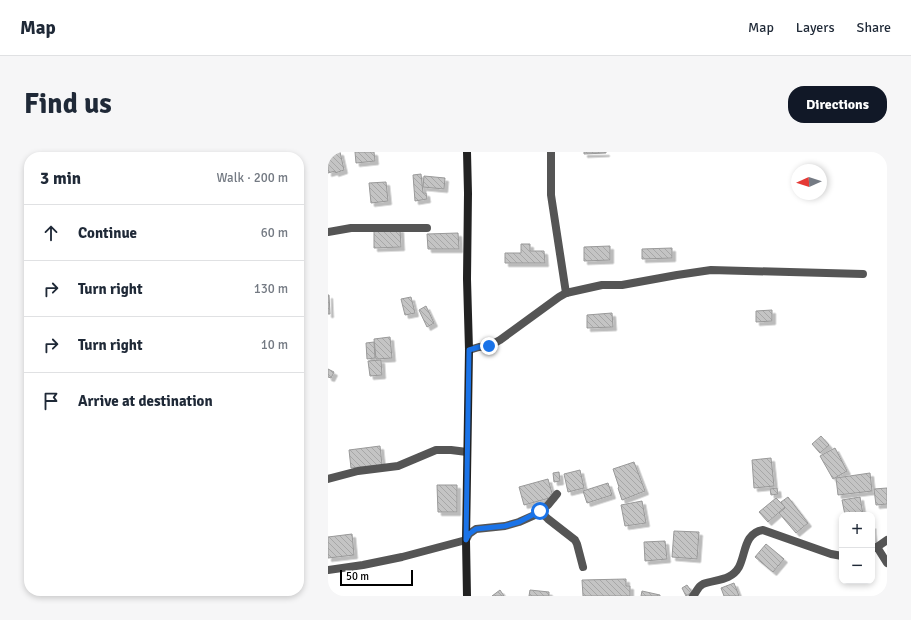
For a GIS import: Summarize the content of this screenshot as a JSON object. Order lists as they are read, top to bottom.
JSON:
{
  "scale_bar": "50 m",
  "north": "left",
  "page": {
    "header": "Map",
    "nav": ["Map", "Layers", "Share"],
    "buttons": "Directions",
    "title": "Find us",
    "heading": ["3 min", "Walk · 200 m"],
    "list": [
      ["Continue", "60 m"],
      ["Turn right", "130 m"],
      ["Turn right", "10 m"],
      "Arrive at destination"
    ],
    "map_buttons": ["+", "−"],
    "scale": "50 m"
  }
}
